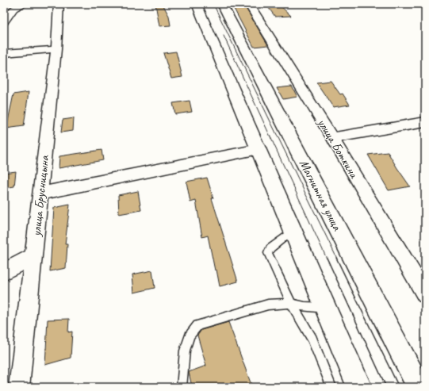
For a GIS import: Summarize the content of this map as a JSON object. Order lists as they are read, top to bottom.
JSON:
{
  "streets": {
    "main road": ["Магнитная улица"],
    "street": ["улица Боткина", "улица Брусницына"]
  }
}
